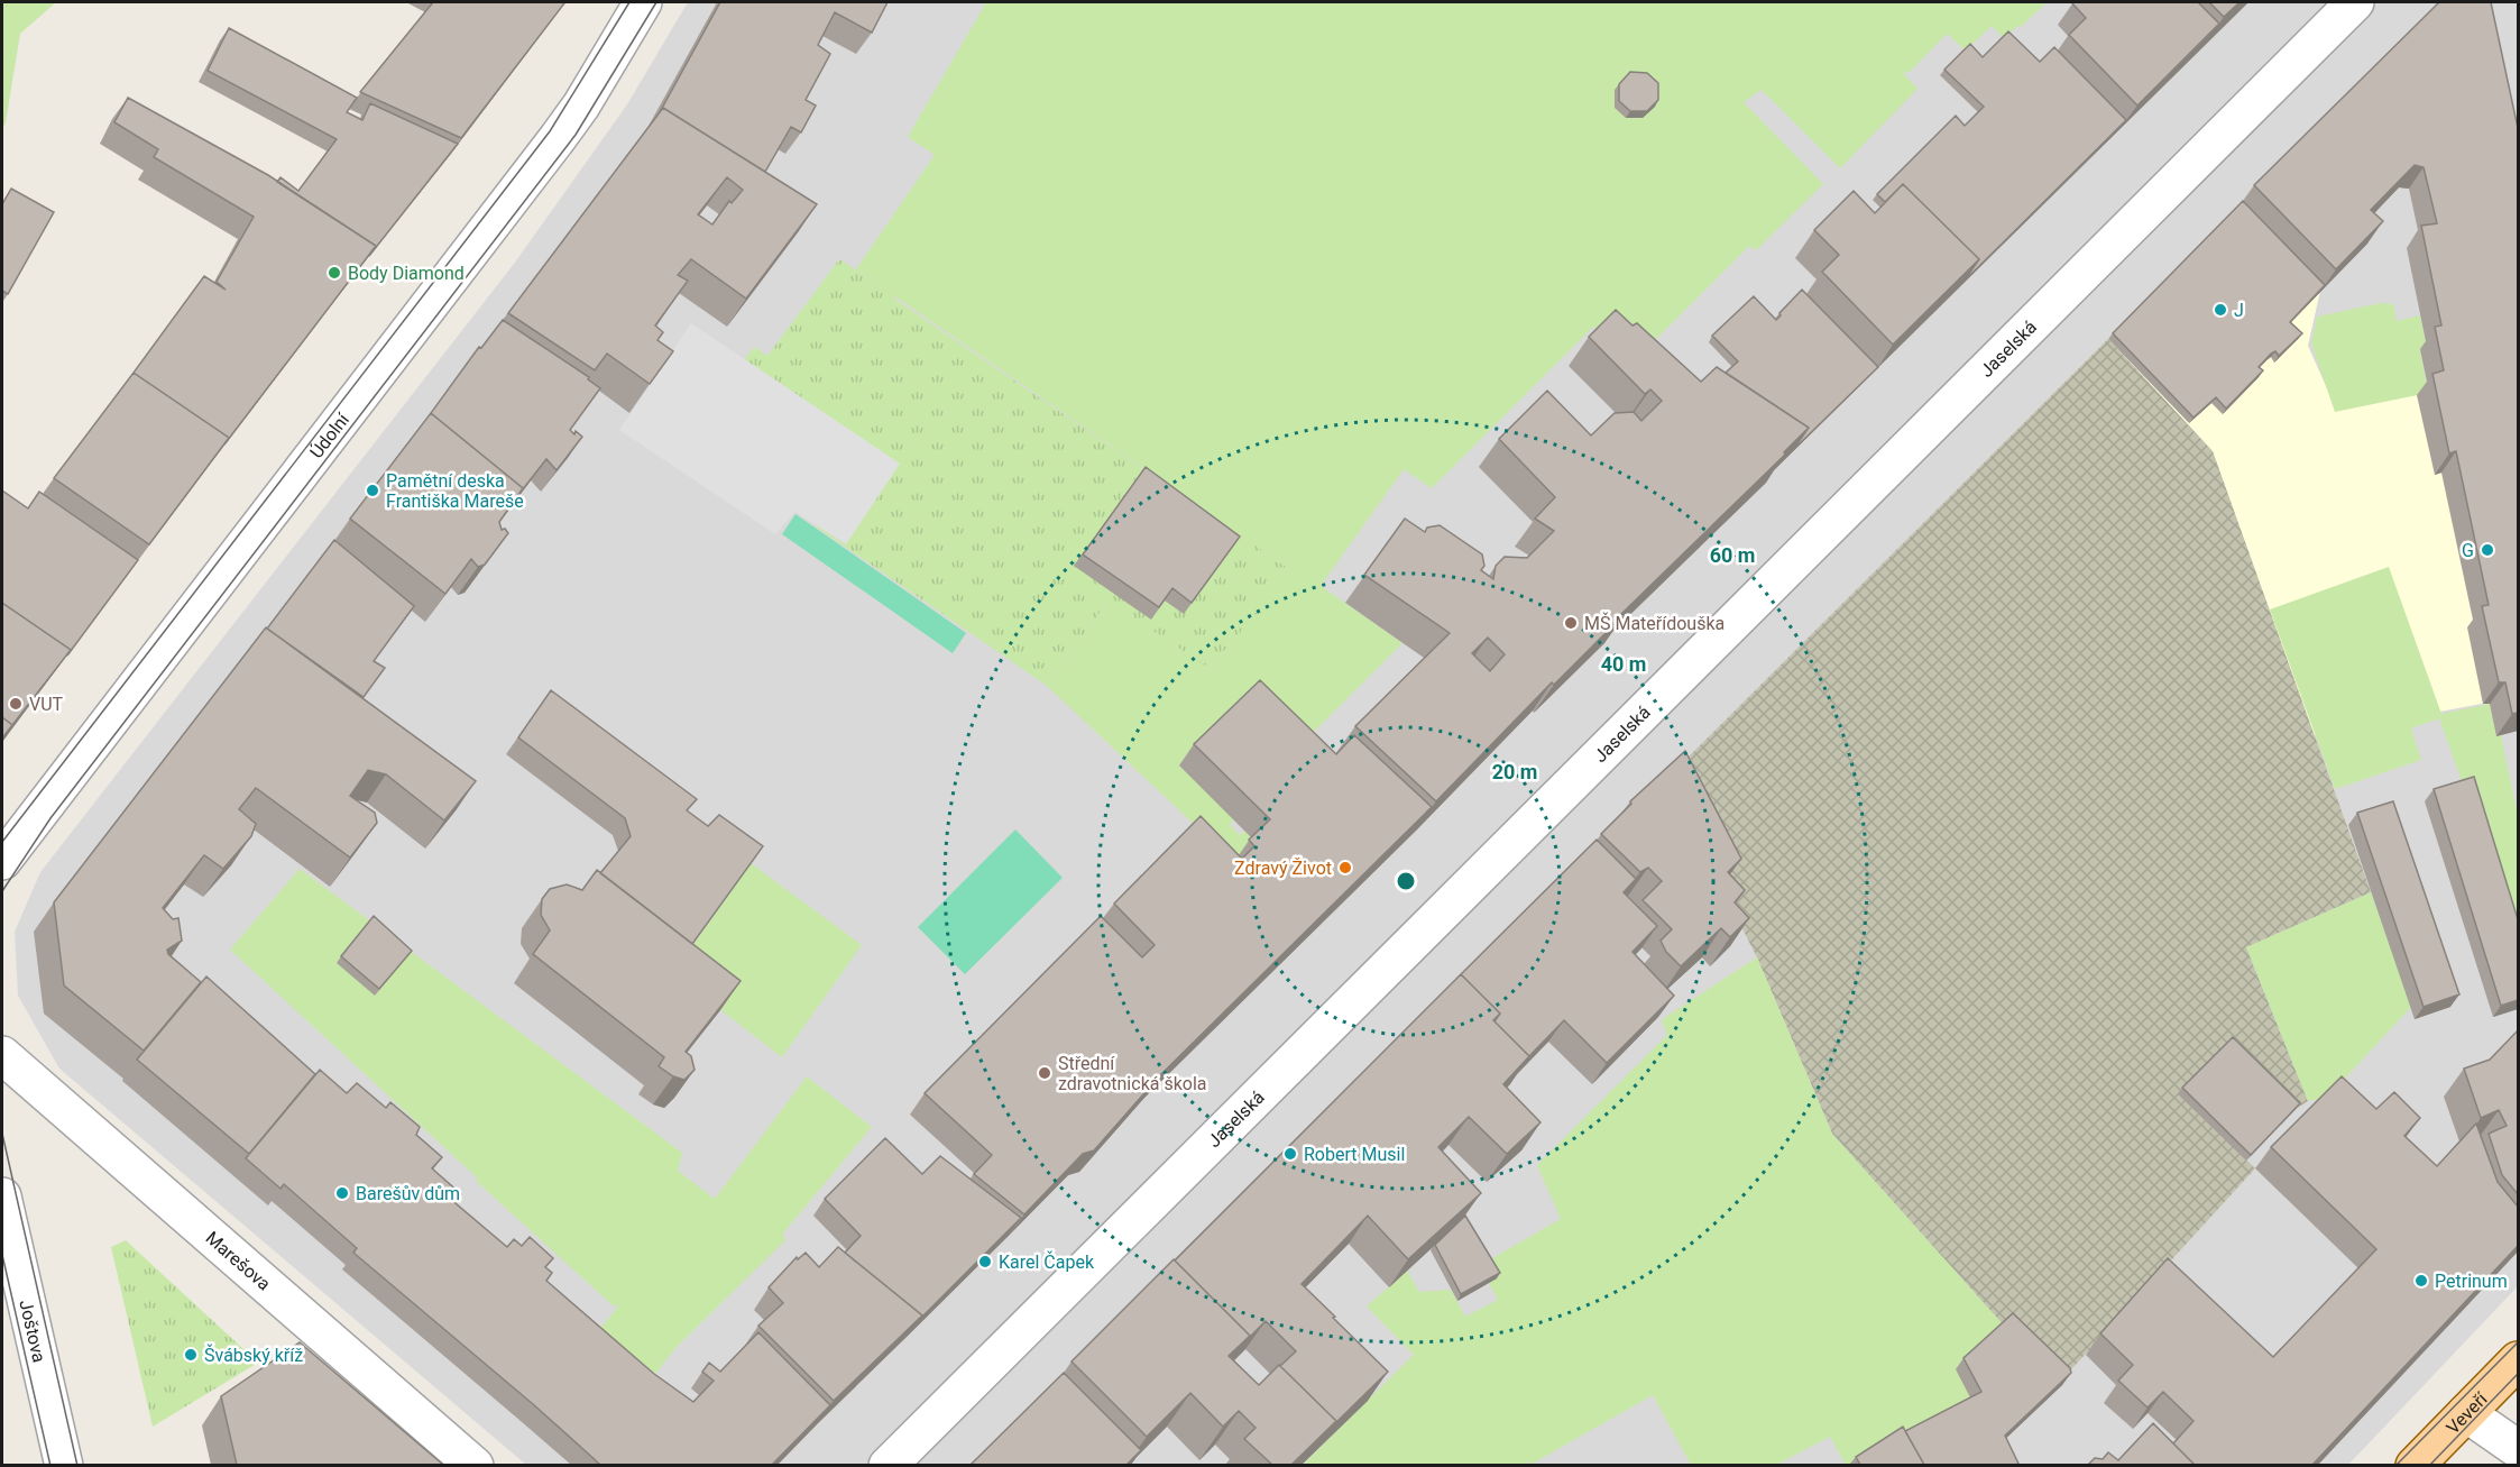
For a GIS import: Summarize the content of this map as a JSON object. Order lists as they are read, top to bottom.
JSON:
{
  "streets": {
    "main road": ["Veveří"],
    "street": [
      "Jaselská",
      "Údolní",
      "Marešova",
      "Joštova"
    ]
  },
  "places": [
    "Body Diamond",
    "J",
    "Pamětní deska Františka Mareše",
    "G",
    "MŠ Mateřídouška",
    "VUT",
    "Zdravý Život",
    "Střední zdravotnická škola",
    "Robert Musil",
    "Barešův dům",
    "Karel Čapek",
    "Petrinum",
    "Švábský kříž"
  ],
  "rings": ["60 m", "40 m", "20 m"]
}
